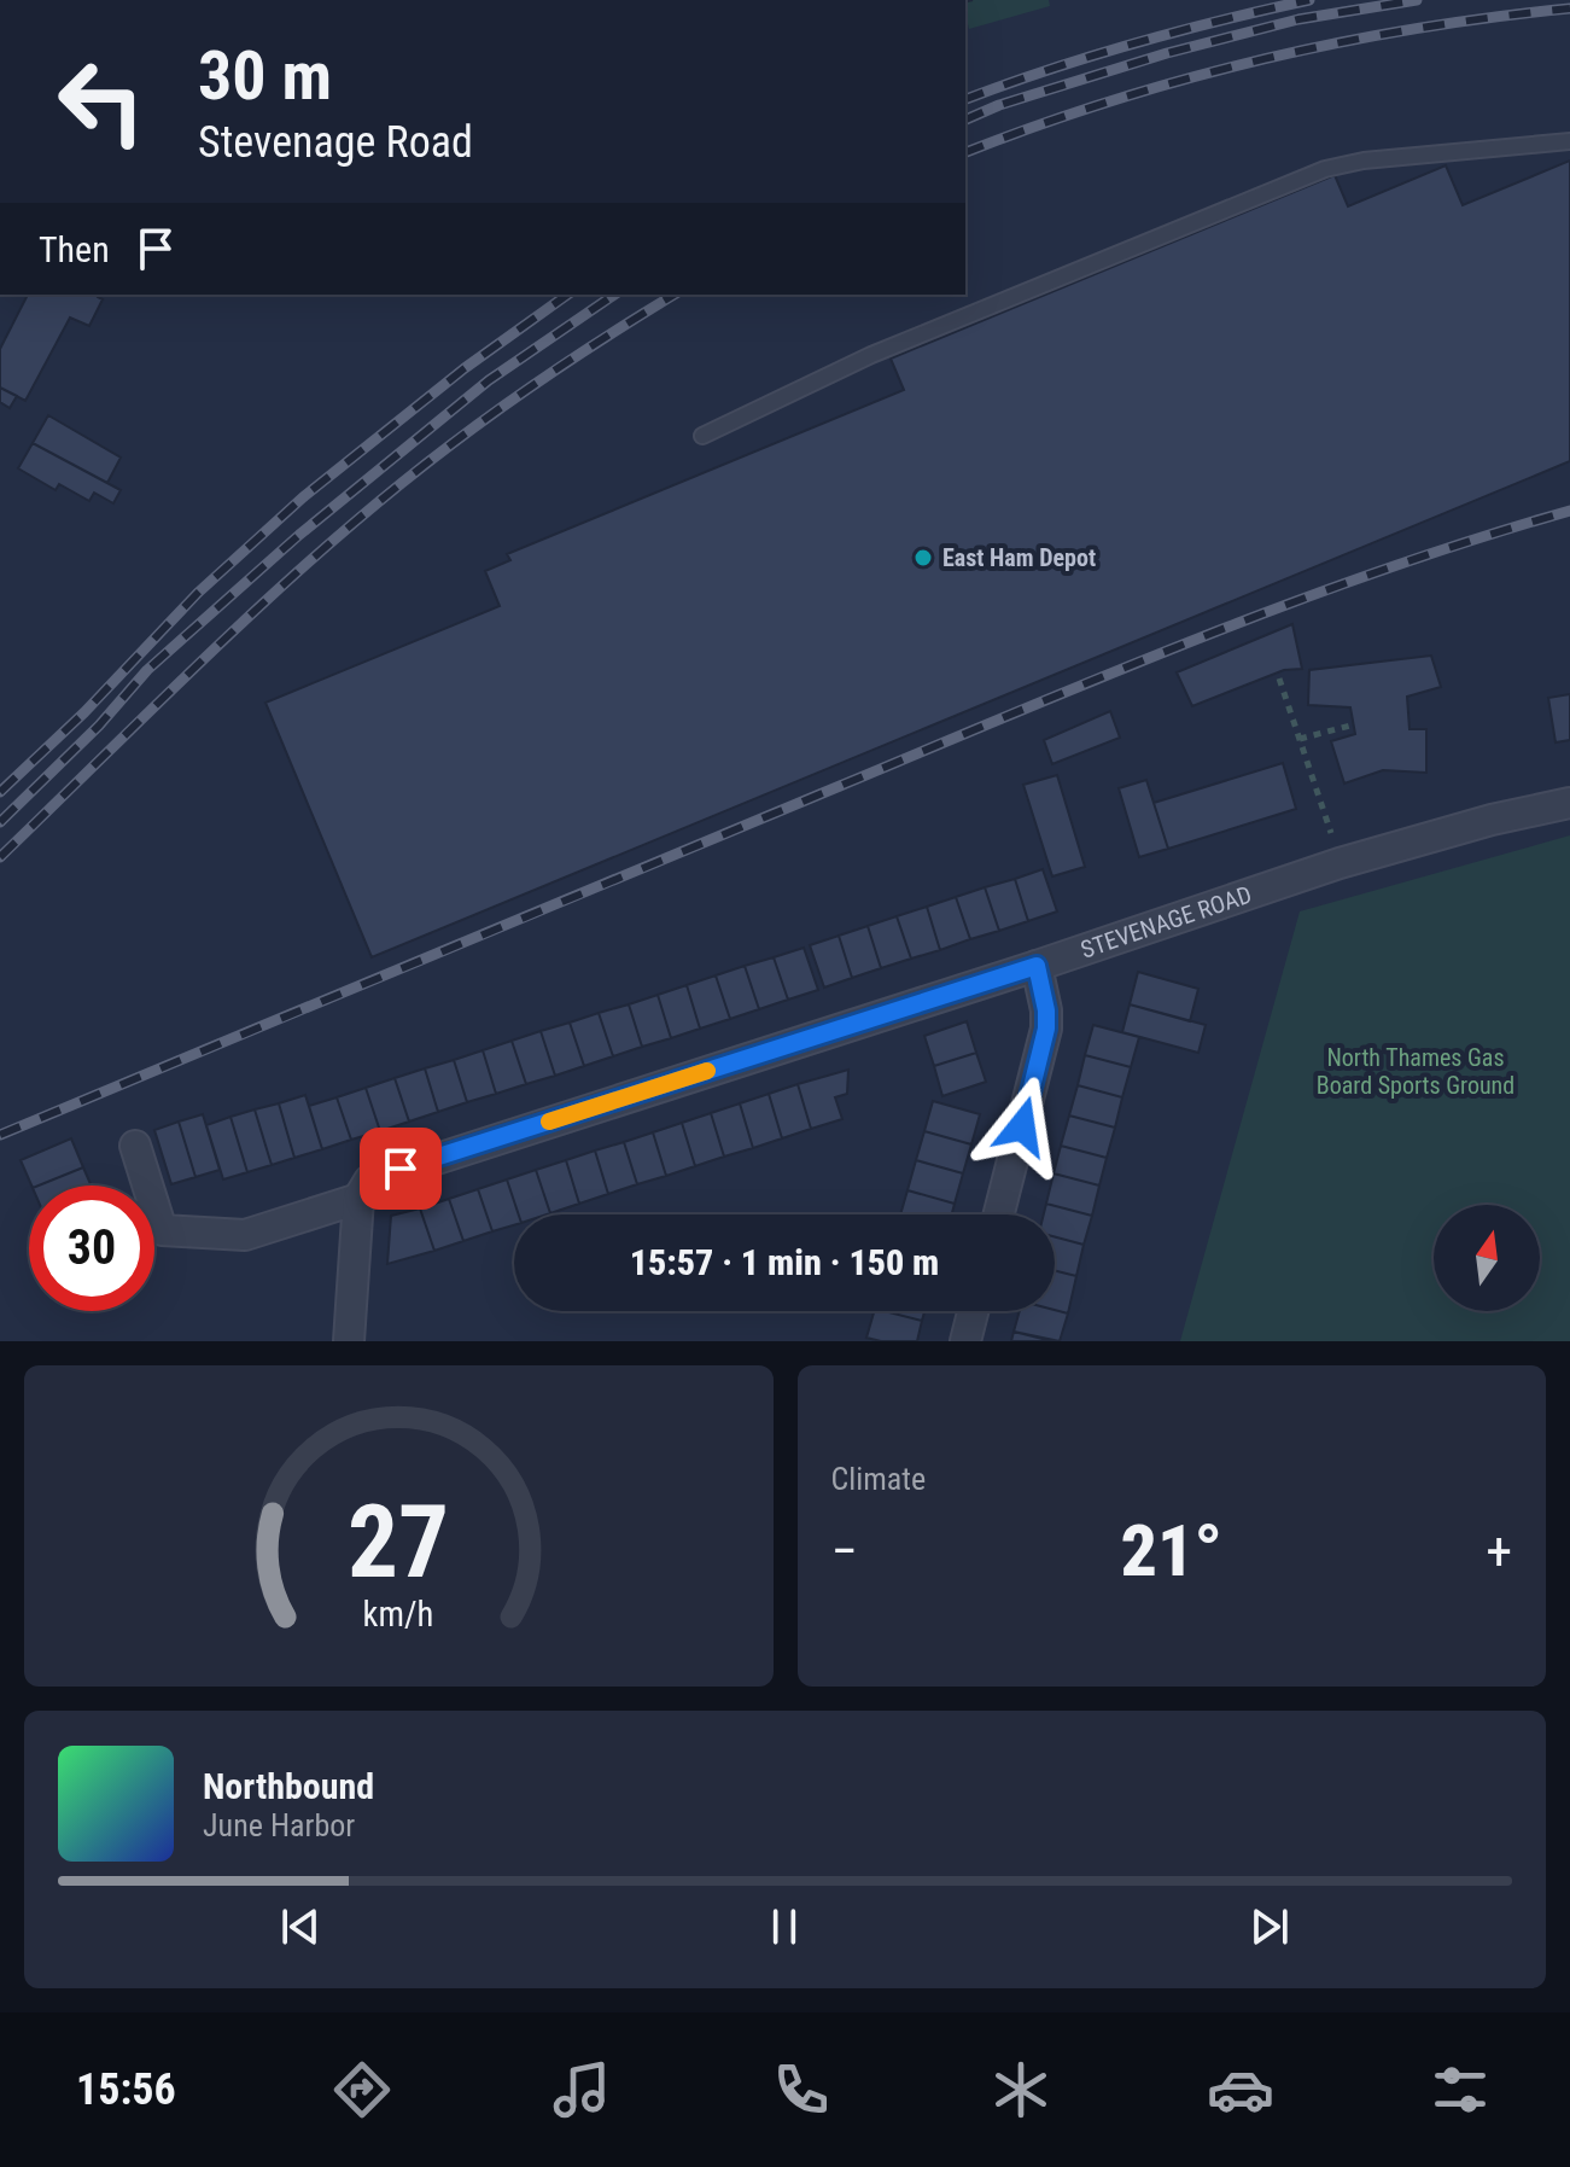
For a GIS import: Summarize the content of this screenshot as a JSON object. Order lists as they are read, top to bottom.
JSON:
{
  "streets": {
    "street": ["STEVENAGE ROAD"]
  },
  "parks": ["North Thames Gas Board Sports Ground"],
  "places": ["East Ham Depot"],
  "north": "top",
  "page": {
    "turn": ["30 m", "Stevenage Road"],
    "then": "Then",
    "limit": "30",
    "trip": "15:57 · 1 min · 150 m",
    "tile": "Climate",
    "heat": ["−", "21°", "+"],
    "song": ["Northbound", "June Harbor"],
    "tabs": "15:56",
    "gauge": ["27", "km/h"]
  }
}
